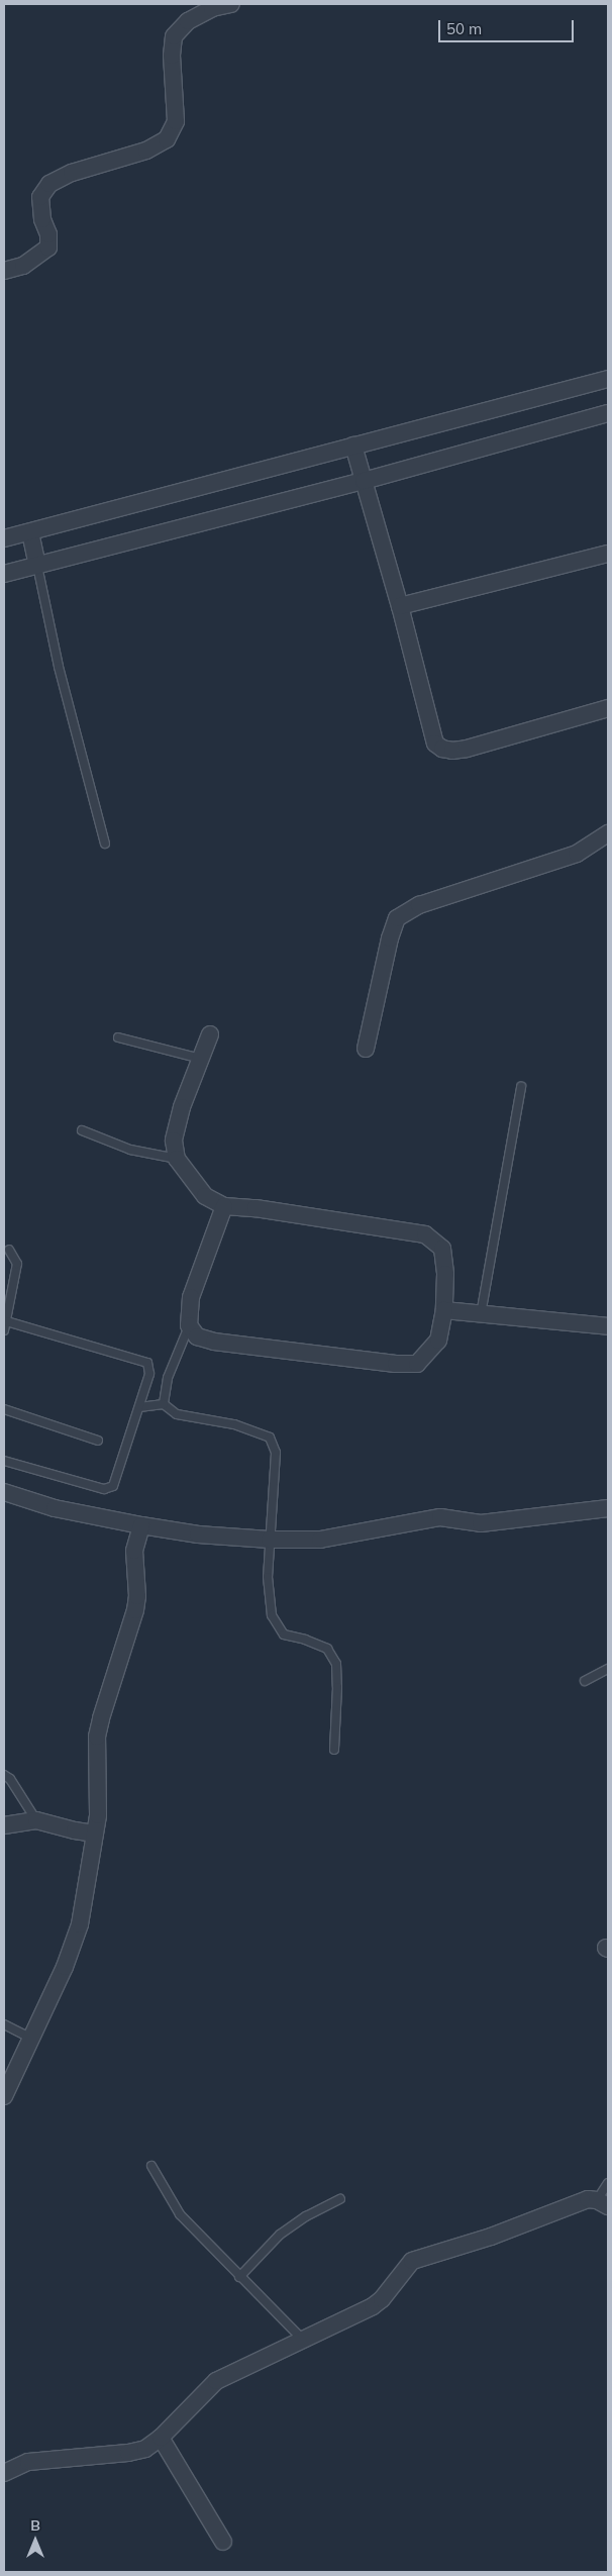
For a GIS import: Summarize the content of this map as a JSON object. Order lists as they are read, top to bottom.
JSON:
{
  "scale_bar": "50 m",
  "north": "top"
}
